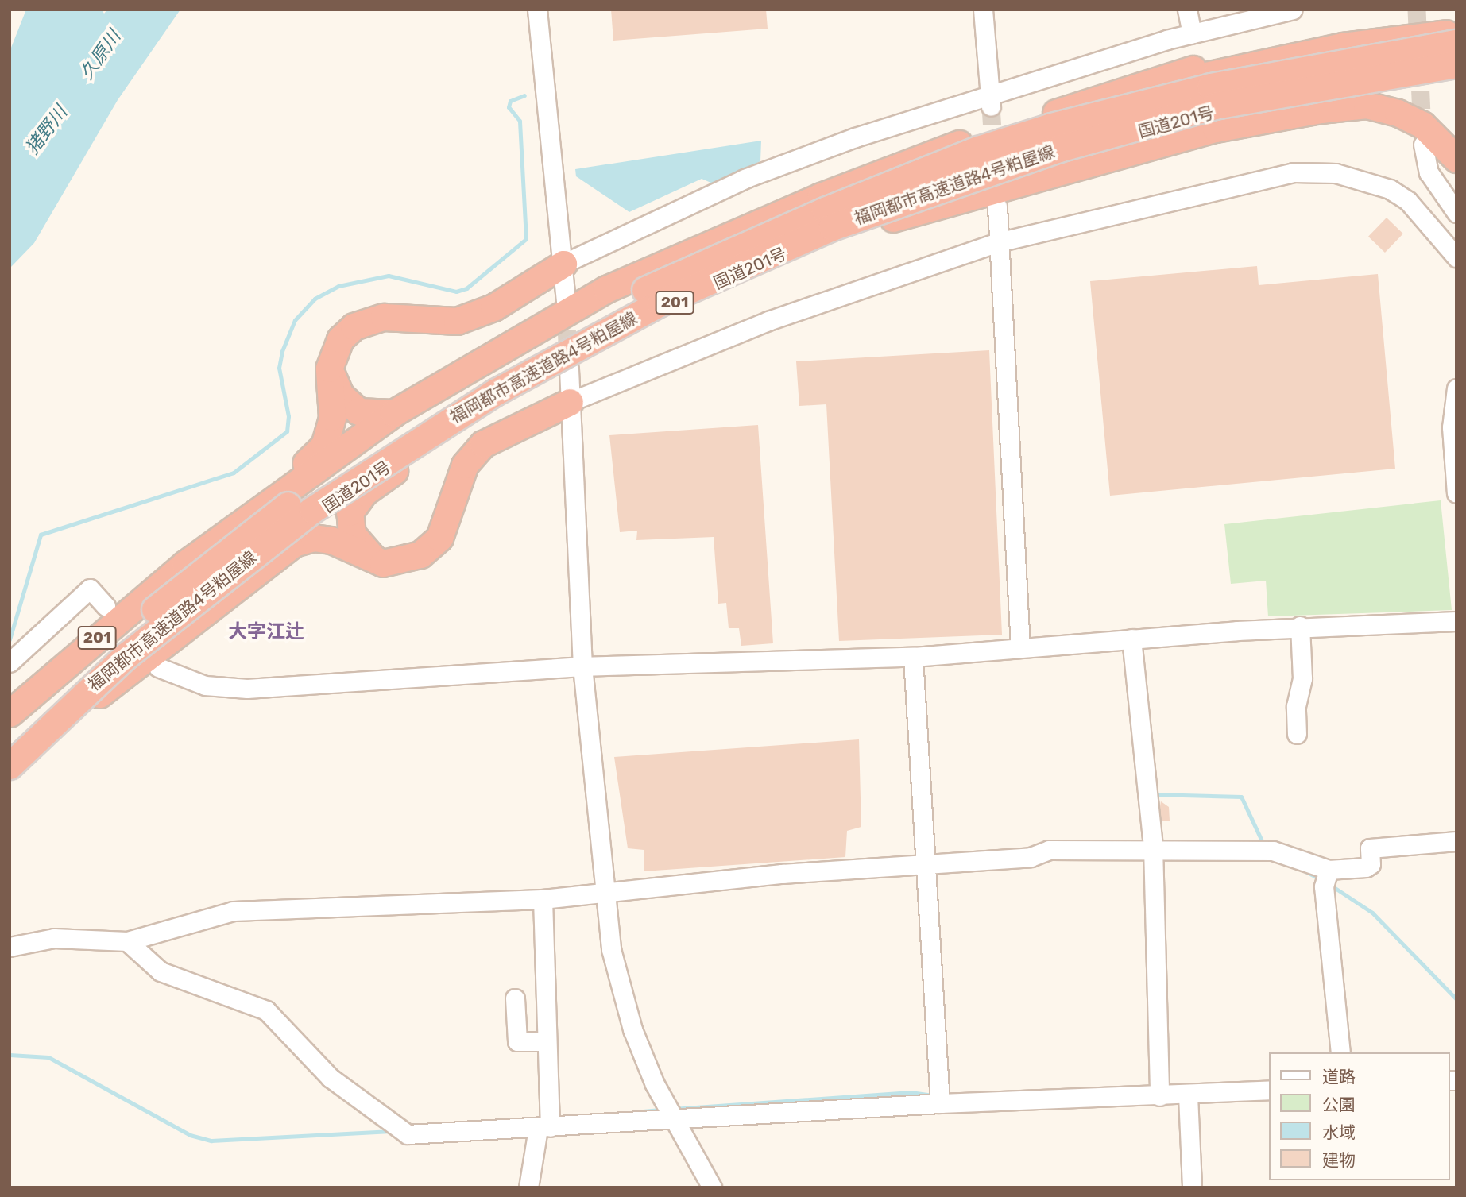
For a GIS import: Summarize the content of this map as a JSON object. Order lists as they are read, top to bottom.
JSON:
{
  "streets": {
    "highway": ["国道201号", "福岡都市高速道路4号粕屋線", "201"]
  },
  "districts": ["大字江辻"],
  "water": ["久原川", "猪野川"],
  "legend": [
    "道路",
    "公園",
    "水域",
    "建物"
  ]
}
